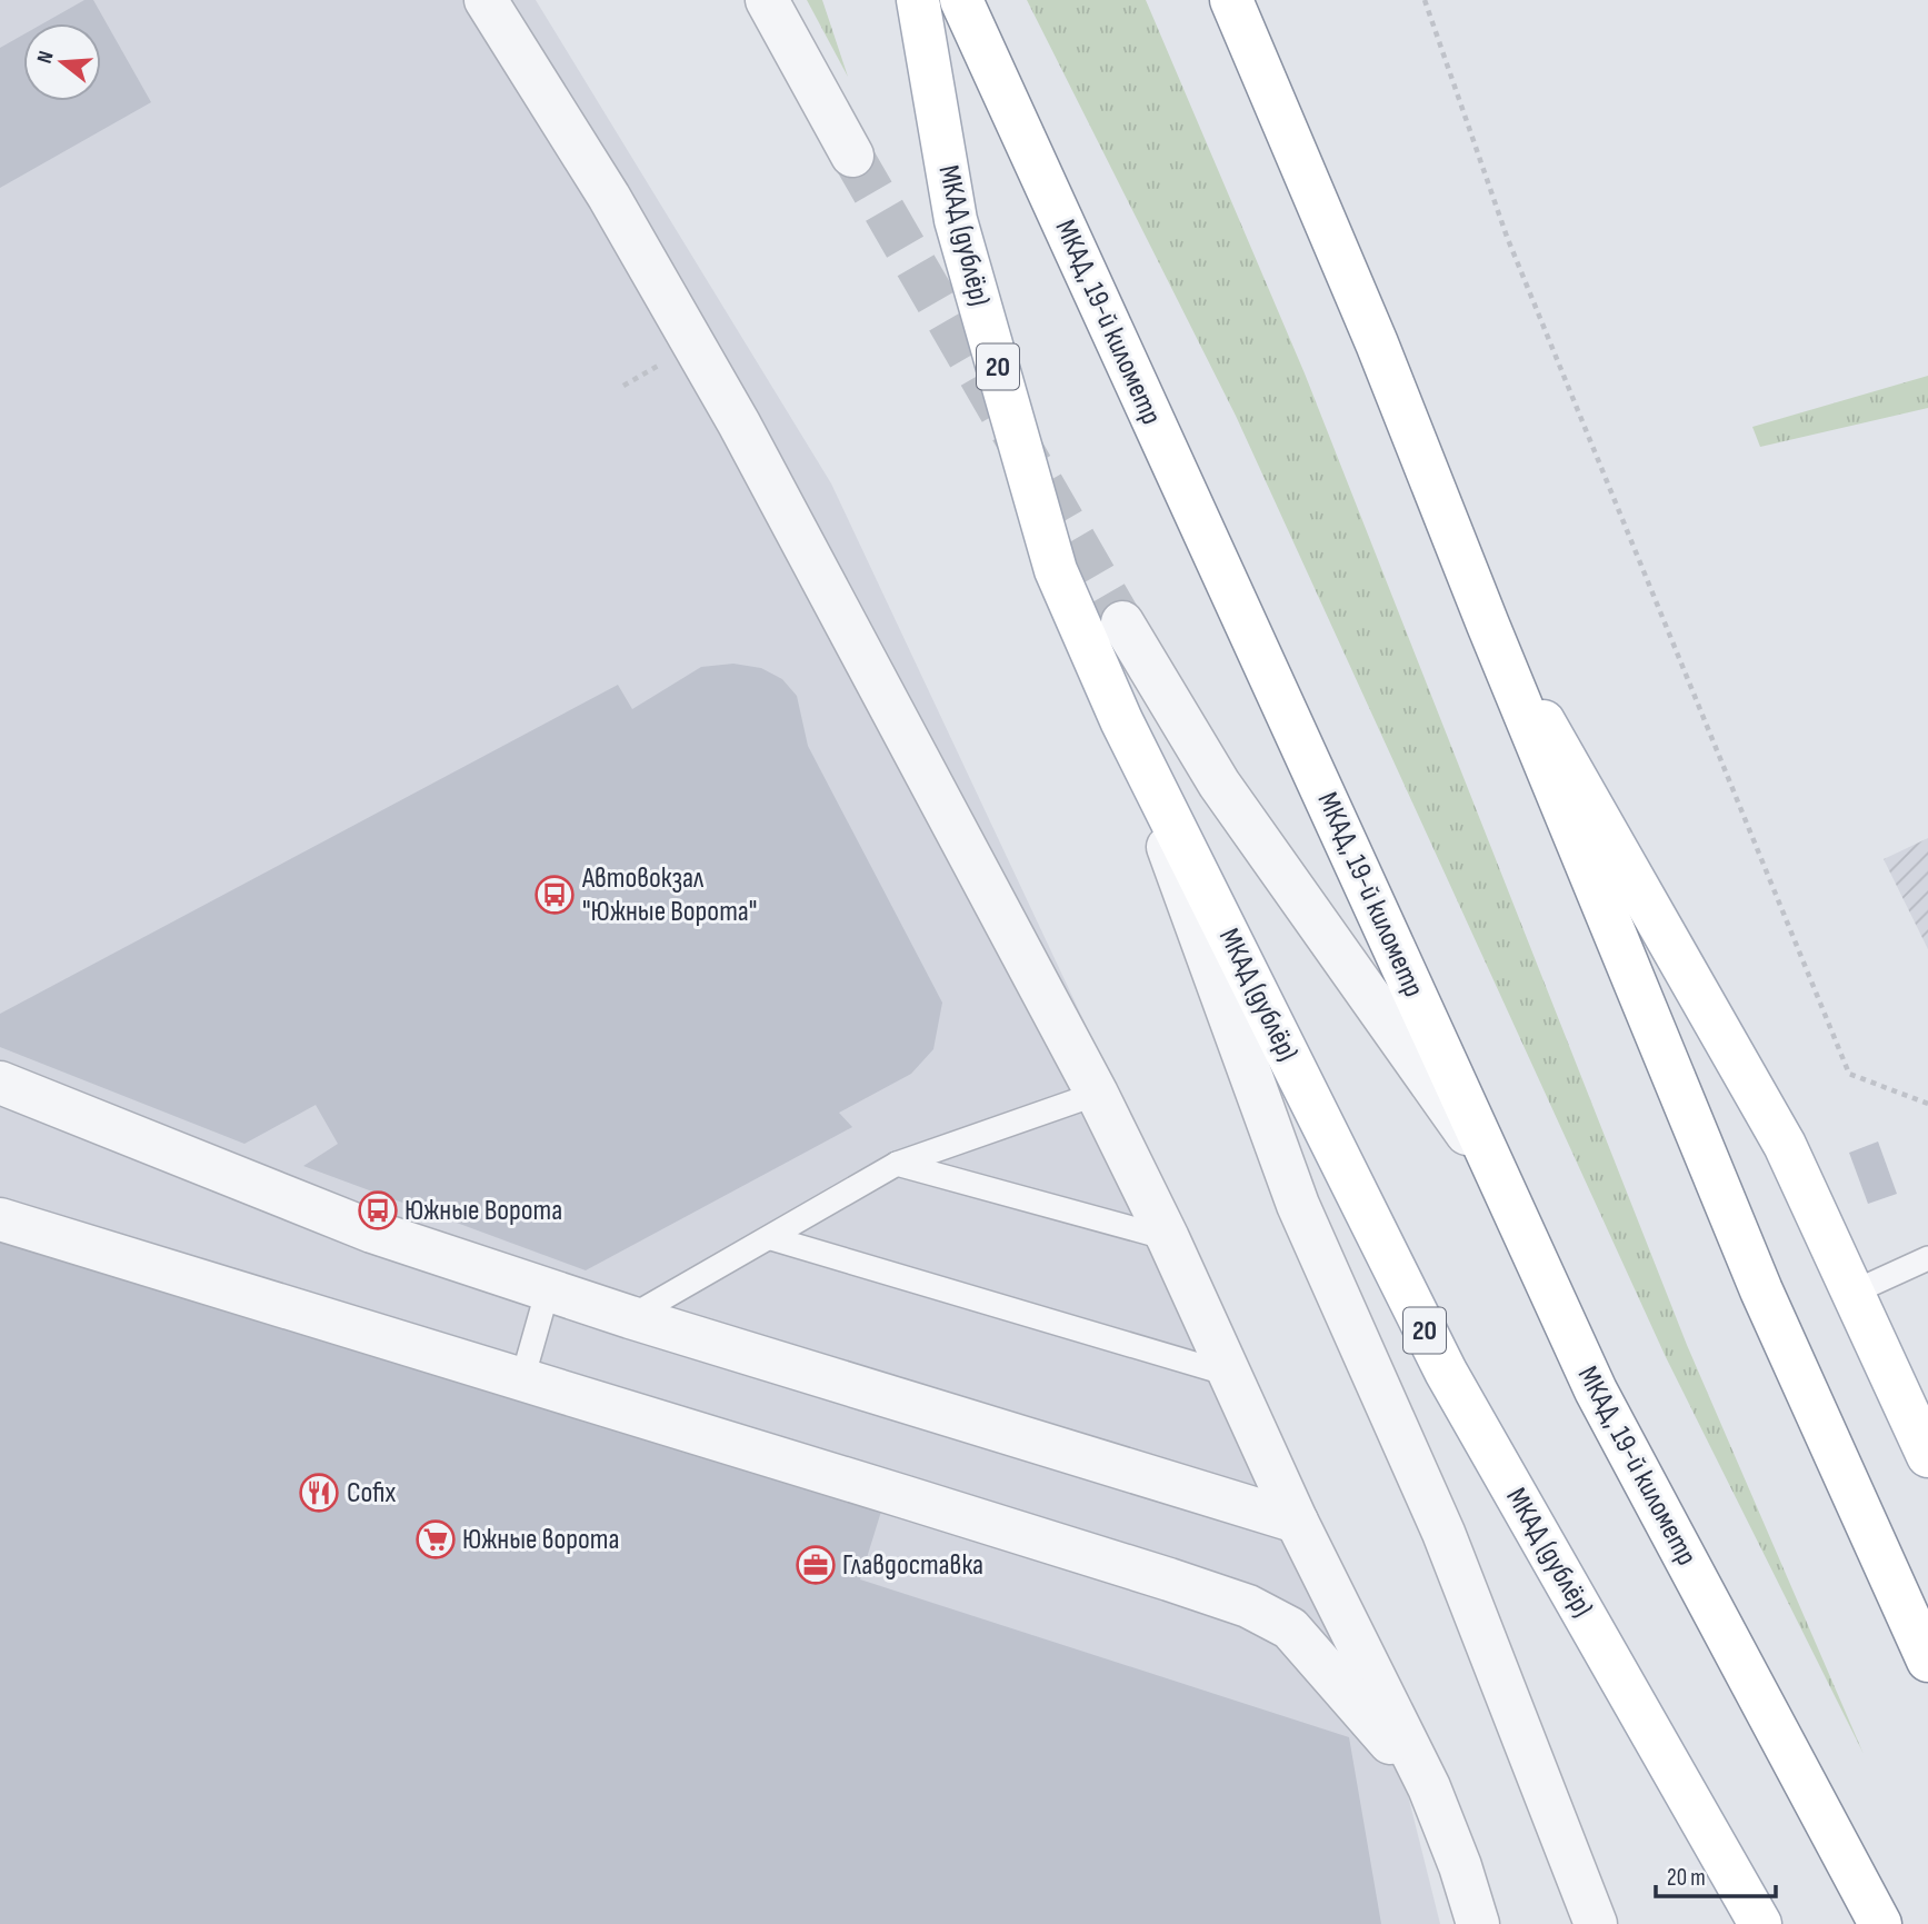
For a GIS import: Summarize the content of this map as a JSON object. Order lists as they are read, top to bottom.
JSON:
{
  "streets": {
    "main road": ["МКАД (дублёр)", "МКАД, 19-й километр", "20"]
  },
  "places": {
    "bus stop": ["Автовокзал \"Южные Ворота\"", "Южные Ворота"],
    "restaurant": ["Cofix"],
    "supermarket": ["Южные ворота"],
    "office": ["Главдоставка"]
  },
  "scale_bar": "20 m",
  "north": "left"
}
